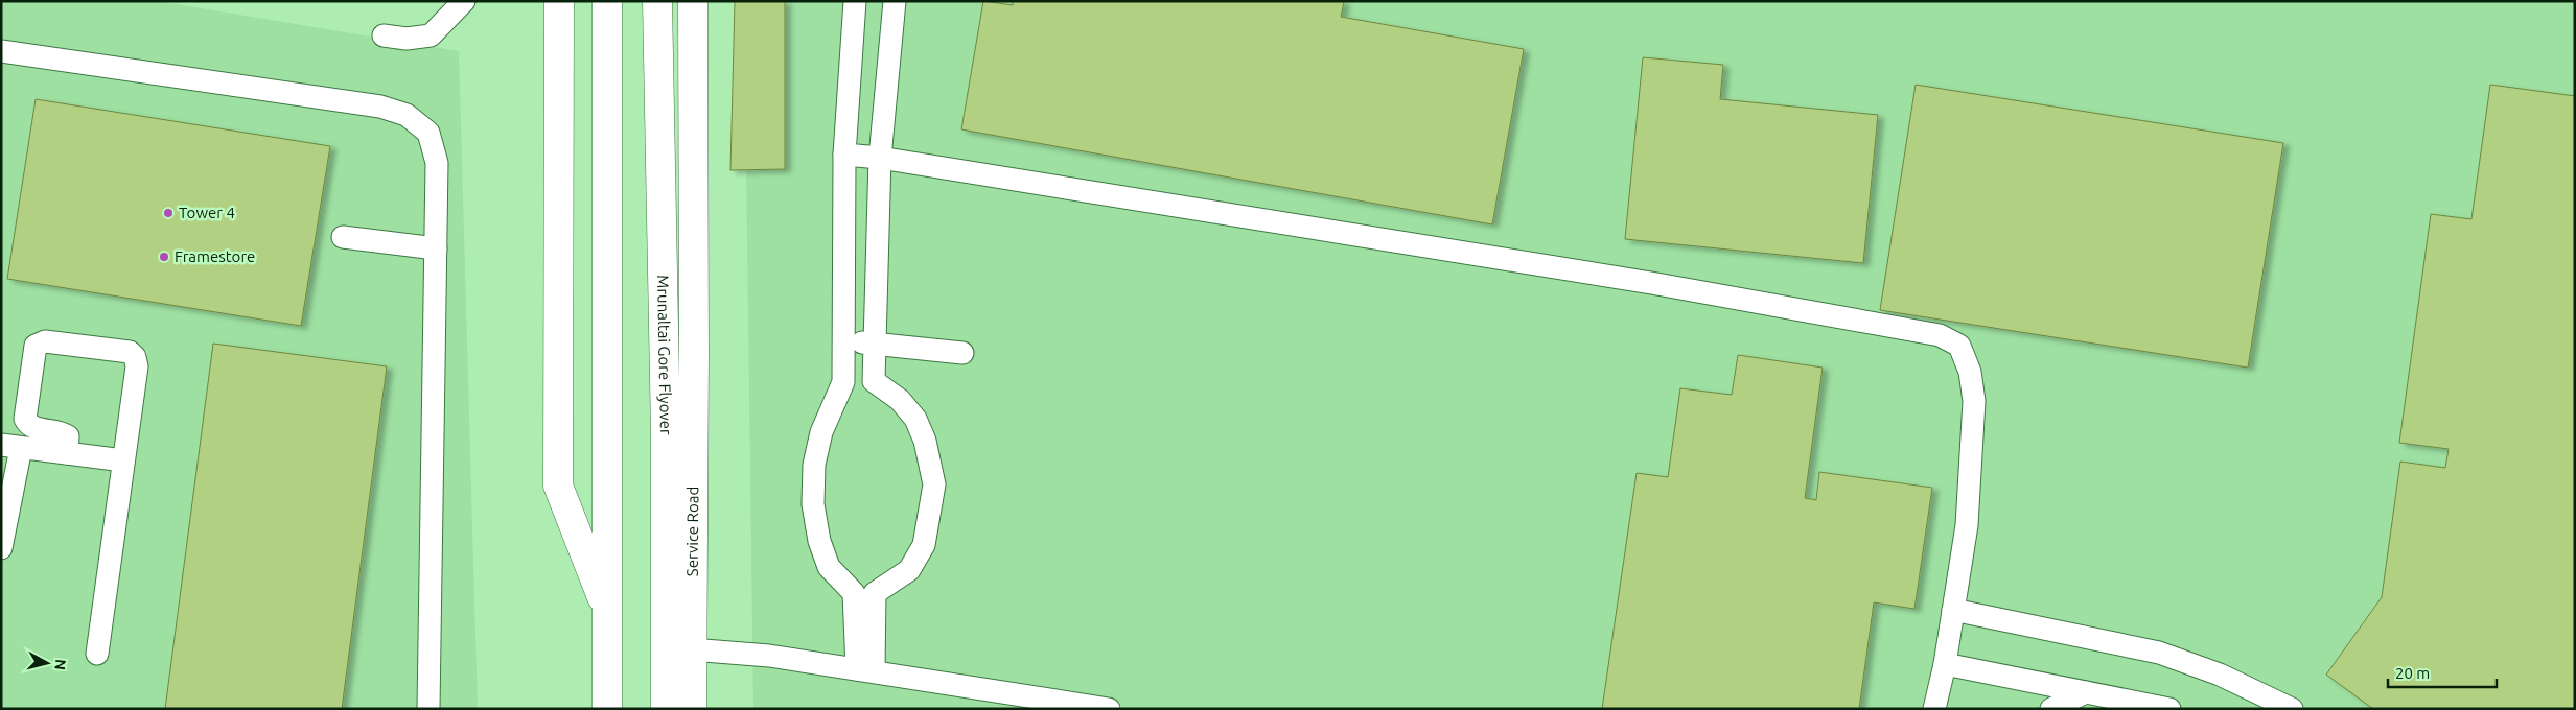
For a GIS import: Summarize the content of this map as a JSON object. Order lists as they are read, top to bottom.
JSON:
{
  "streets": {
    "main road": ["Mrunaltai Gore Flyover", "Service Road"]
  },
  "crossings": [
    ["Mrunaltai Gore Flyover", "Service Road"]
  ],
  "places": ["Tower 4", "Framestore"],
  "scale_bar": "20 m",
  "north": "right"
}
